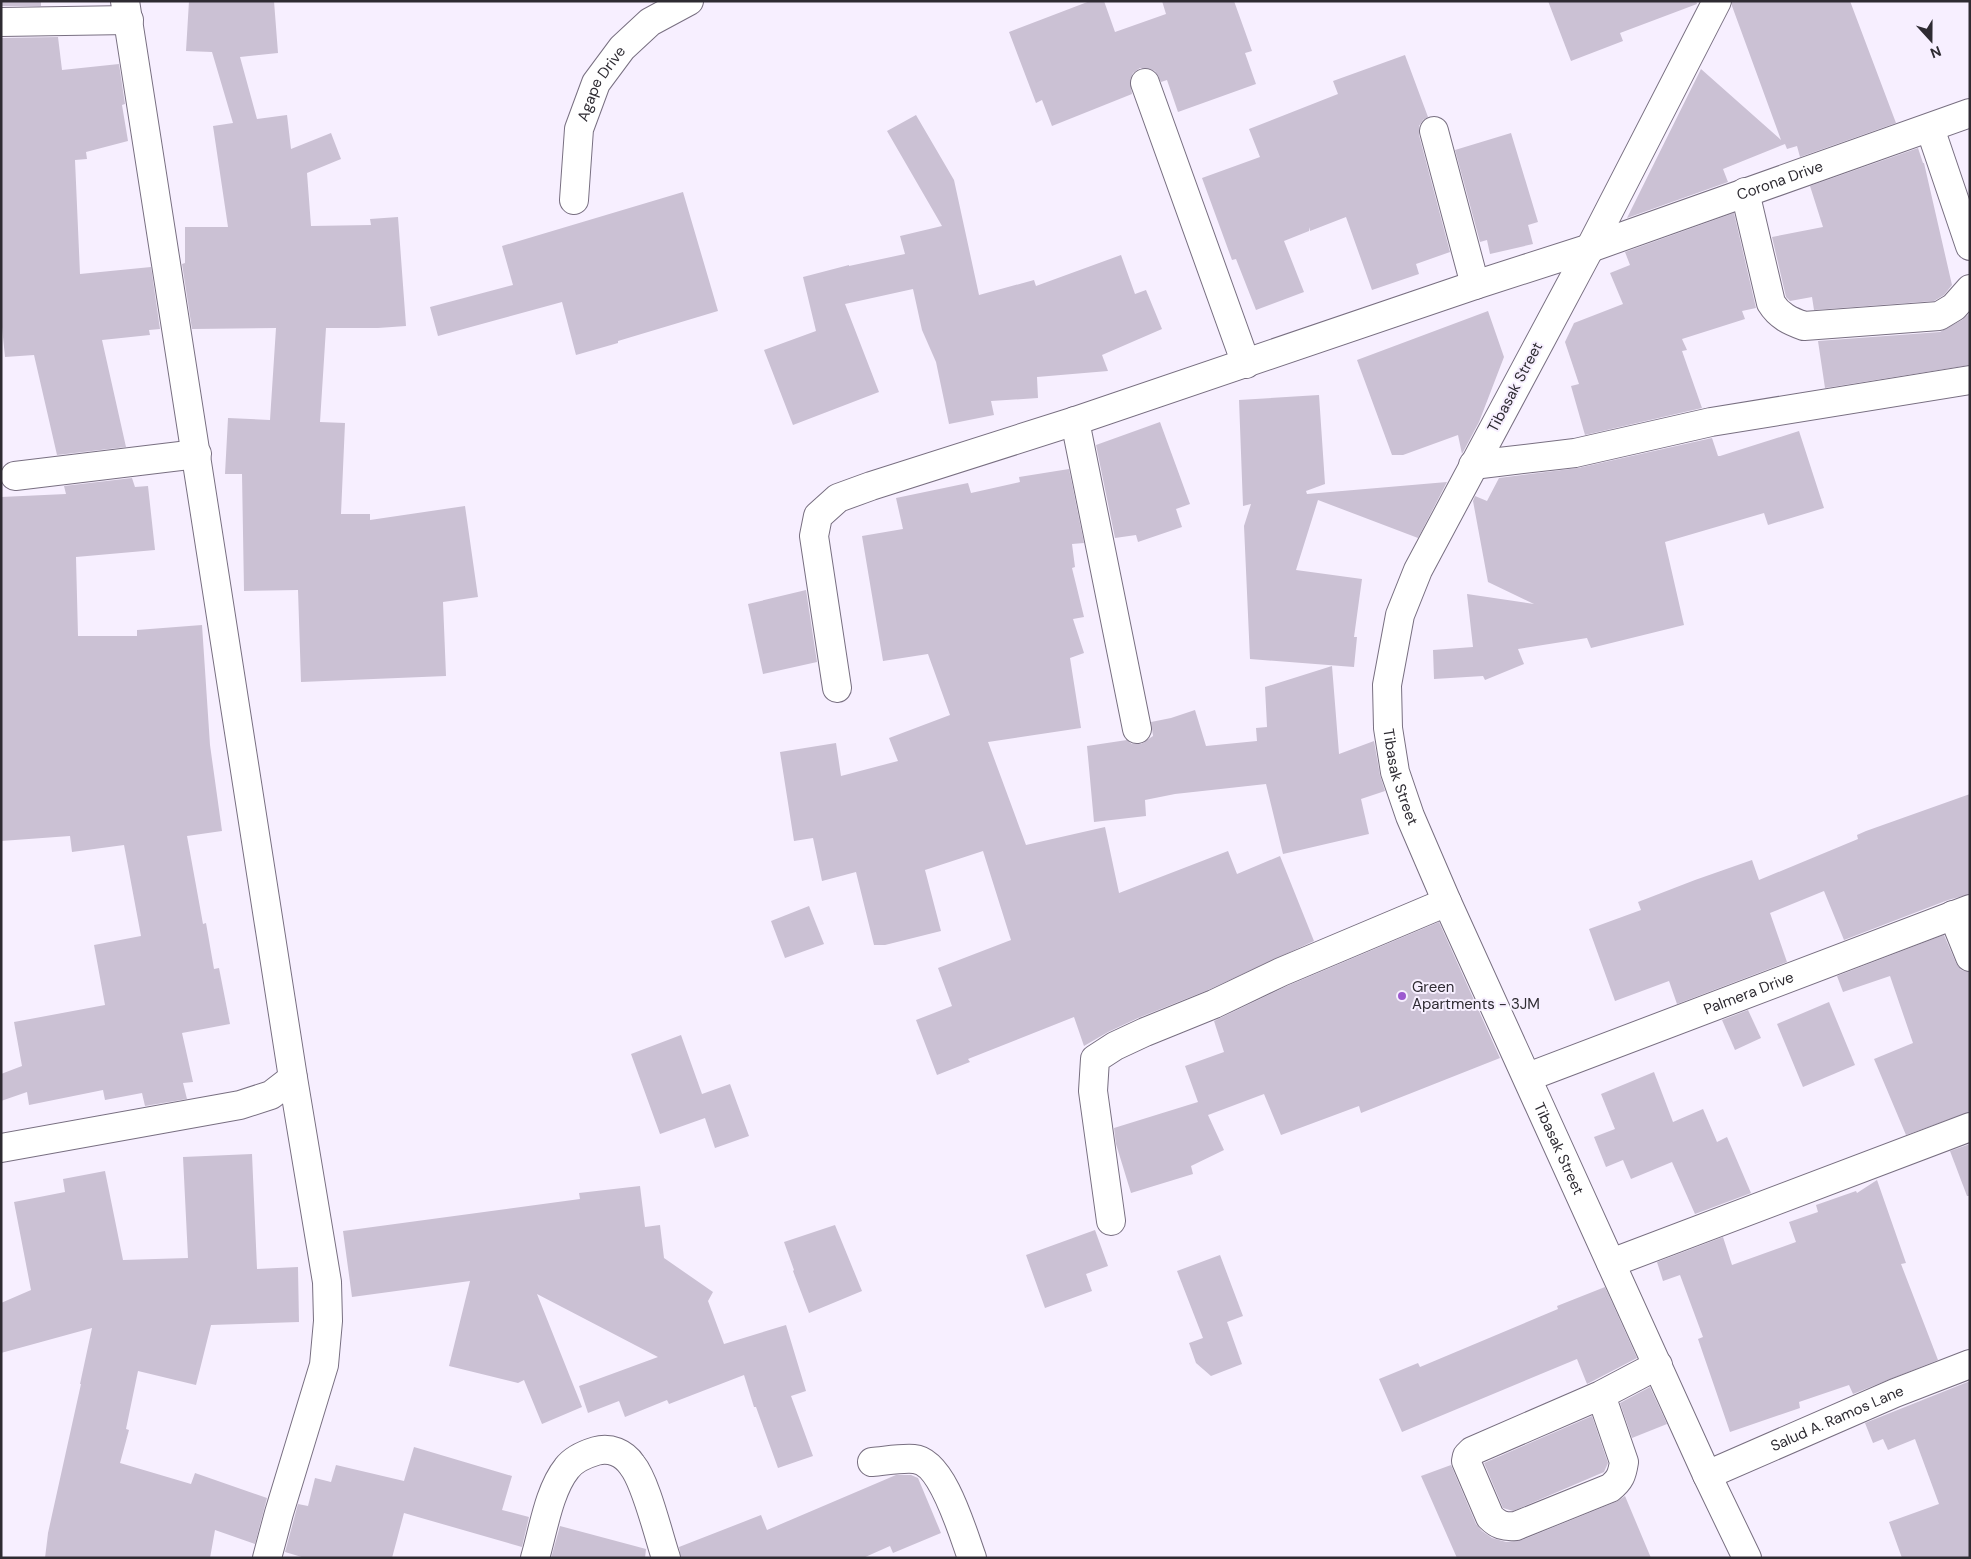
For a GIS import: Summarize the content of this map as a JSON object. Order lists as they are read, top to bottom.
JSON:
{
  "streets": {
    "street": [
      "Agape Drive",
      "Corona Drive",
      "Tibasak Street",
      "Palmera Drive",
      "Salud A. Ramos Lane"
    ]
  },
  "crossings": [
    ["Corona Drive", "Tibasak Street"],
    ["Tibasak Street", "Palmera Drive"],
    ["Tibasak Street", "Salud A. Ramos Lane"]
  ],
  "places": ["Green Apartments - 3JM"],
  "north": "bottom"
}
